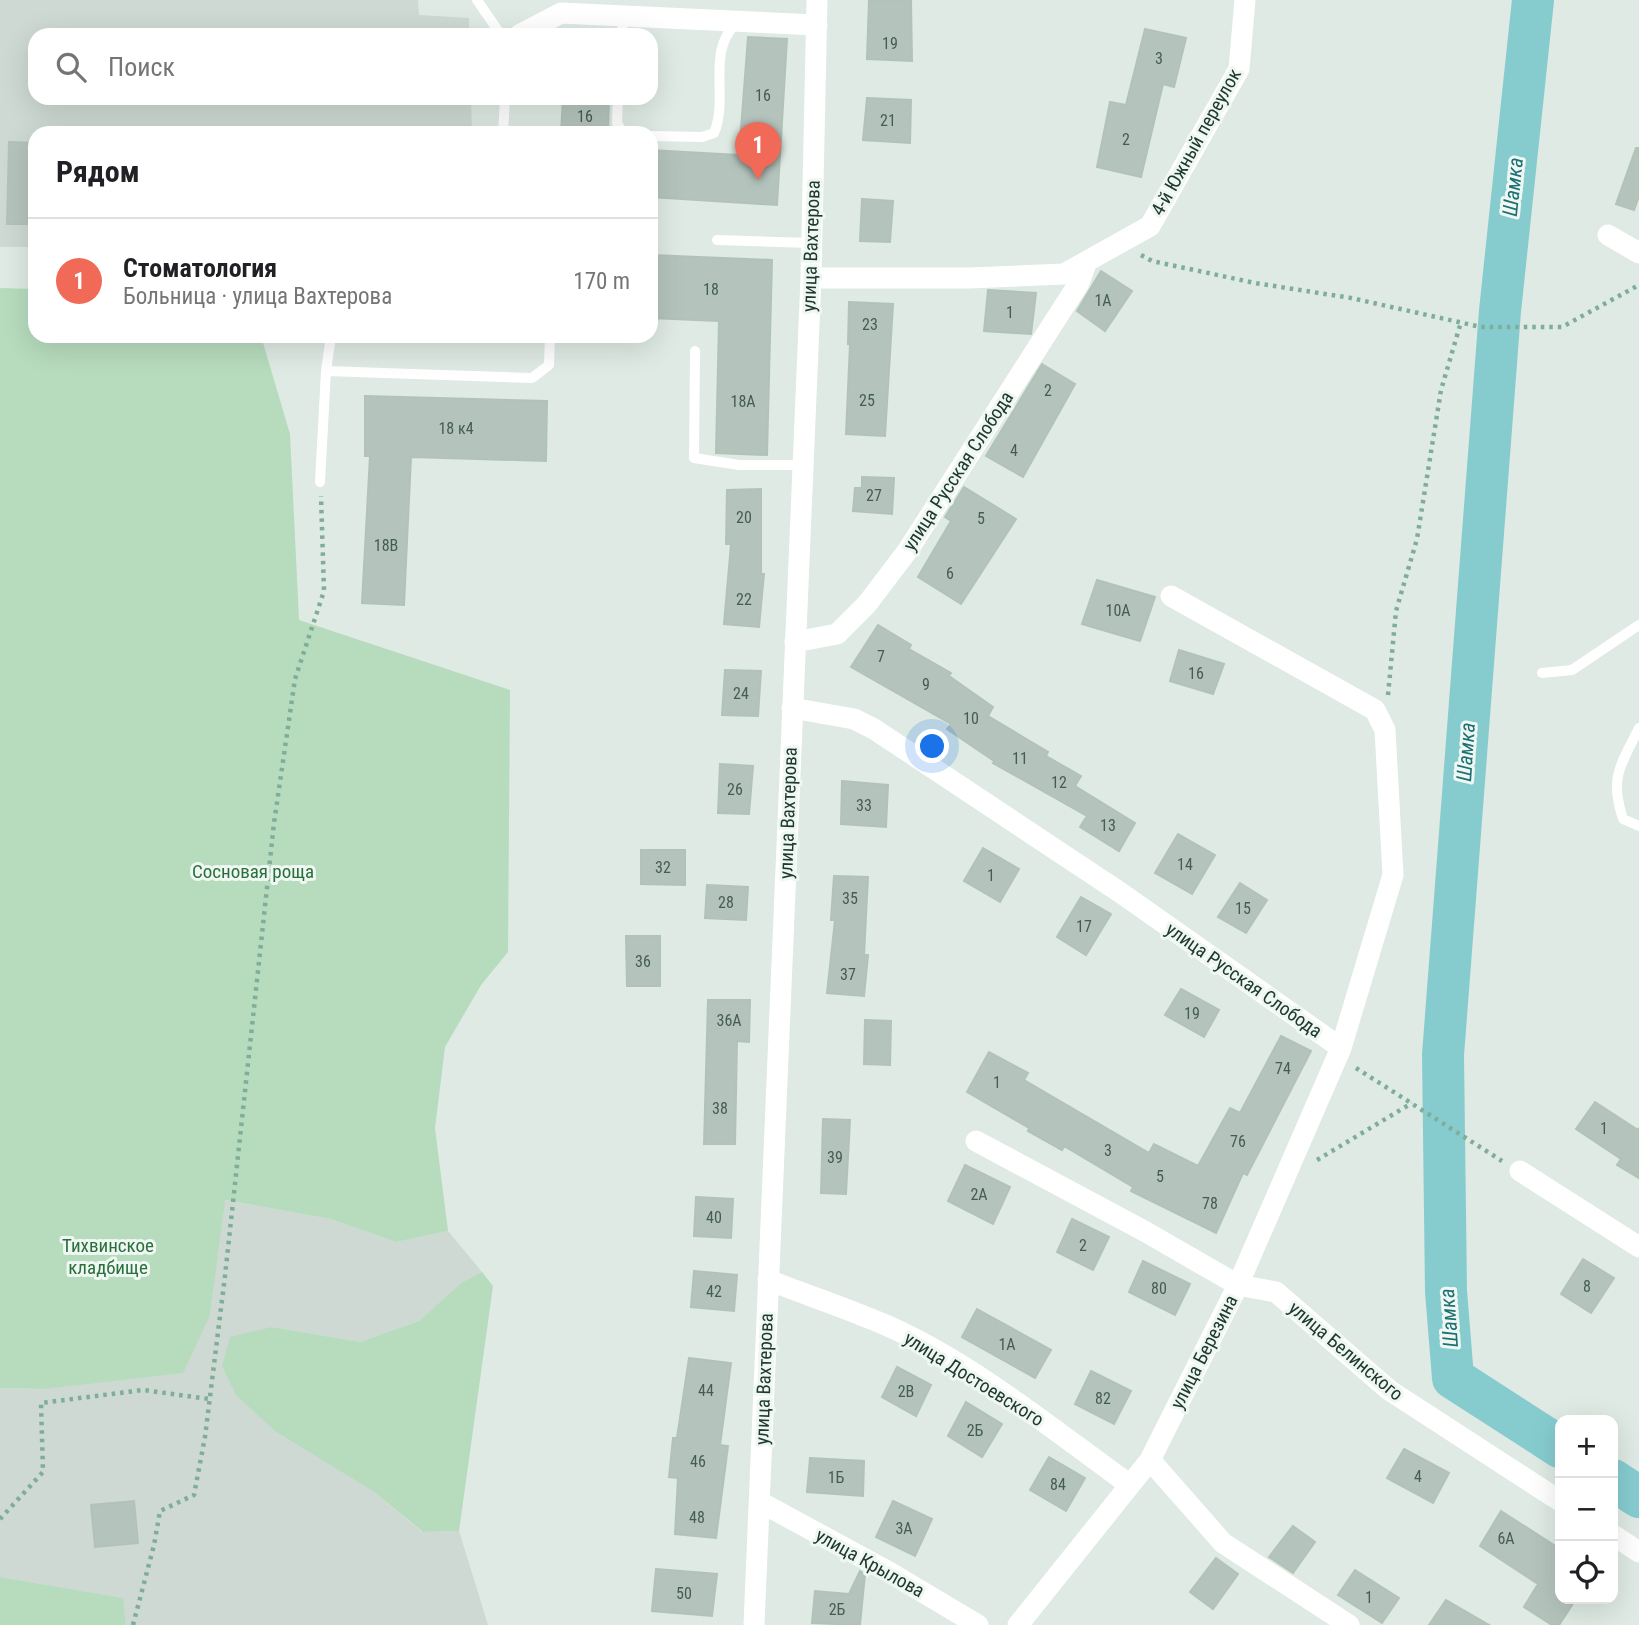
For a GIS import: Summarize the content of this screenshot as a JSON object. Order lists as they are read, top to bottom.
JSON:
{
  "streets": {
    "street": [
      "4-й Южный переулок",
      "улица Вахтерова",
      "улица Русская Слобода",
      "улица Белинского",
      "улица Березина",
      "улица Достоевского",
      "улица Крылова"
    ]
  },
  "crossings": [
    ["4-й Южный переулок", "улица Вахтерова"],
    ["4-й Южный переулок", "улица Русская Слобода"],
    ["улица Вахтерова", "улица Русская Слобода"],
    ["улица Вахтерова", "улица Достоевского"],
    ["улица Вахтерова", "улица Крылова"],
    ["улица Русская Слобода", "улица Березина"],
    ["улица Белинского", "улица Березина"],
    ["улица Березина", "улица Достоевского"]
  ],
  "water": ["Шамка"],
  "parks": ["Сосновая роща", "Тихвинское кладбище"],
  "house_numbers": [
    "19",
    "3",
    "16",
    "16",
    "21",
    "2",
    "18",
    "1А",
    "1",
    "23",
    "2",
    "25",
    "18А",
    "18 к4",
    "4",
    "27",
    "20",
    "5",
    "18В",
    "6",
    "22",
    "10А",
    "7",
    "16",
    "9",
    "24",
    "10",
    "11",
    "12",
    "26",
    "33",
    "13",
    "14",
    "32",
    "1",
    "35",
    "28",
    "15",
    "17",
    "36",
    "37",
    "19",
    "36А",
    "74",
    "1",
    "38",
    "1",
    "76",
    "3",
    "39",
    "5",
    "2А",
    "78",
    "40",
    "2",
    "8",
    "80",
    "42",
    "1А",
    "44",
    "2В",
    "82",
    "2Б",
    "46",
    "4",
    "1Б",
    "84",
    "48",
    "3А",
    "6А",
    "50",
    "1",
    "2Б"
  ],
  "page": {
    "search": "Поиск",
    "pins": "1",
    "heading": "Рядом",
    "list": [
      {
        "mark": "1",
        "name": "Стоматология",
        "note": "Больница · улица Вахтерова",
        "value": "170 m"
      }
    ],
    "map_buttons": ["+", "−"]
  }
}
